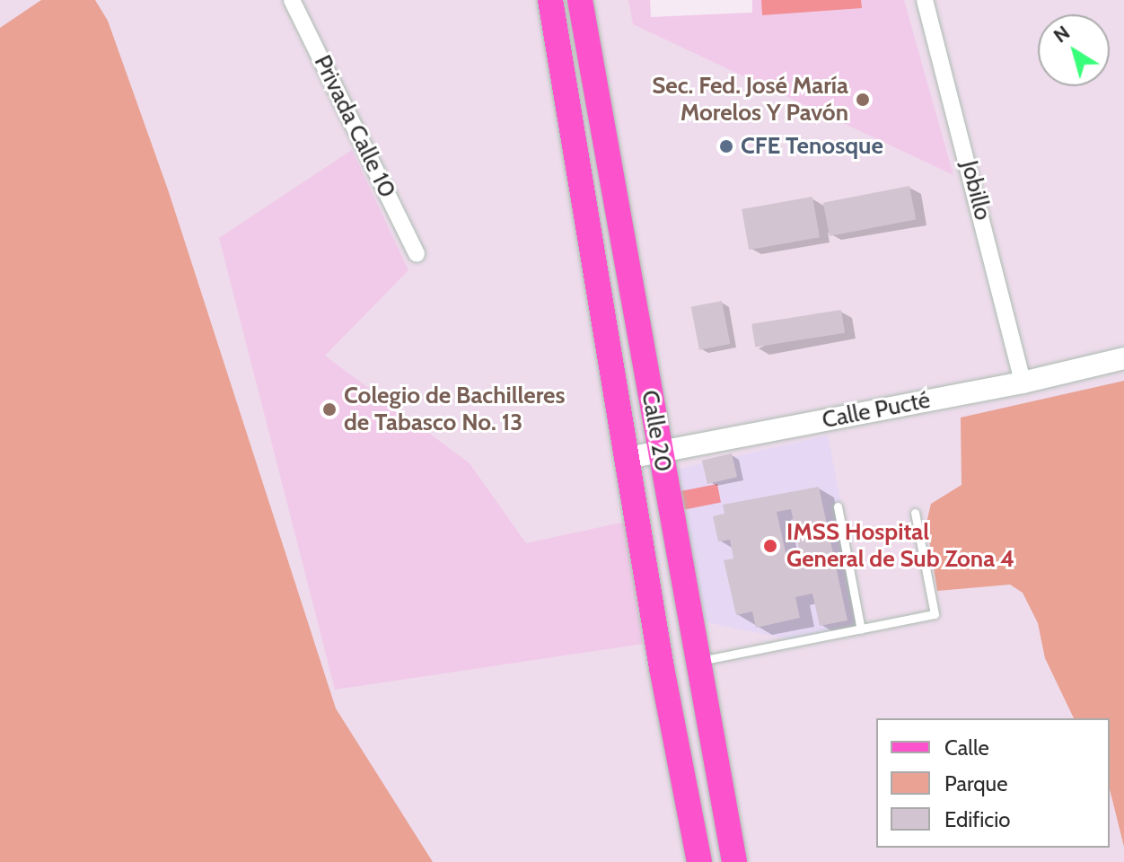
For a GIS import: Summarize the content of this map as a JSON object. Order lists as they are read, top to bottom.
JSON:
{
  "streets": {
    "main road": ["Calle 20"],
    "street": ["Privada Calle 10", "Jobillo", "Calle Pucté"]
  },
  "crossings": [
    ["Jobillo", "Calle Pucté"],
    ["Calle Pucté", "Calle 20"]
  ],
  "places": [
    "Sec. Fed. José María Morelos Y Pavón",
    "CFE Tenosque",
    "Colegio de Bachilleres de Tabasco No. 13",
    "IMSS Hospital General de Sub Zona 4"
  ],
  "legend": ["Calle", "Parque", "Edificio"],
  "north": "top left"
}
